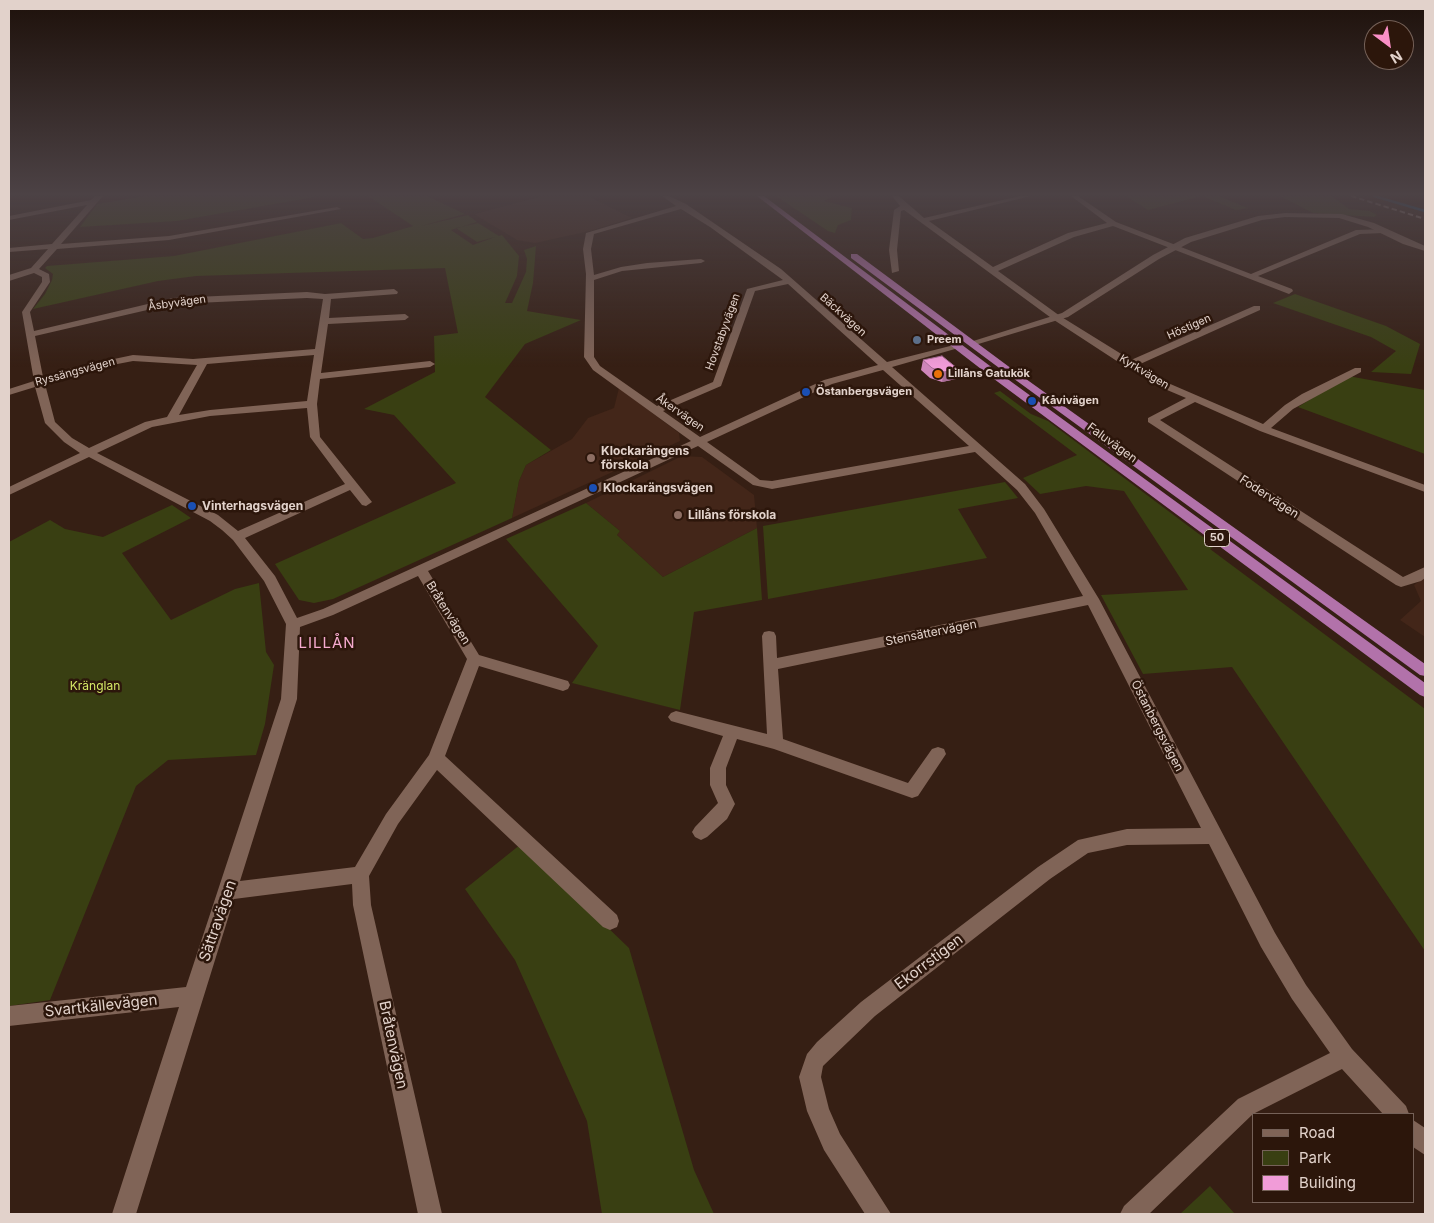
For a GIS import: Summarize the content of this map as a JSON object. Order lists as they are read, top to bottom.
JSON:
{
  "streets": {
    "highway": ["Faluvägen", "50"],
    "street": [
      "Åsbyvägen",
      "Bäckvägen",
      "Höstigen",
      "Hovstabyvägen",
      "Ryssängsvägen",
      "Kyrkvägen",
      "Åkervägen",
      "Fodervägen",
      "Bråtenvägen",
      "Stensättervägen",
      "Östanbergsvägen",
      "Sättravägen",
      "Ekorrstigen",
      "Svartkällevägen"
    ]
  },
  "crossings": [
    ["Bäckvägen", "Hovstabyvägen"],
    ["Bäckvägen", "Östanbergsvägen"],
    ["Höstigen", "Kyrkvägen"],
    ["Hovstabyvägen", "Åkervägen"],
    ["Kyrkvägen", "Fodervägen"],
    ["Åkervägen", "Östanbergsvägen"],
    ["Stensättervägen", "Östanbergsvägen"],
    ["Östanbergsvägen", "Ekorrstigen"],
    ["Sättravägen", "Svartkällevägen"]
  ],
  "districts": ["LILLÅN"],
  "parks": ["Kränglan"],
  "places": [
    "Preem",
    "Lillåns Gatukök",
    "Östanbergsvägen",
    "Kåvivägen",
    "Klockarängens förskola",
    "Klockarängsvägen",
    "Vinterhagsvägen",
    "Lillåns förskola"
  ],
  "legend": ["Road", "Park", "Building"],
  "north": "bottom right"
}
